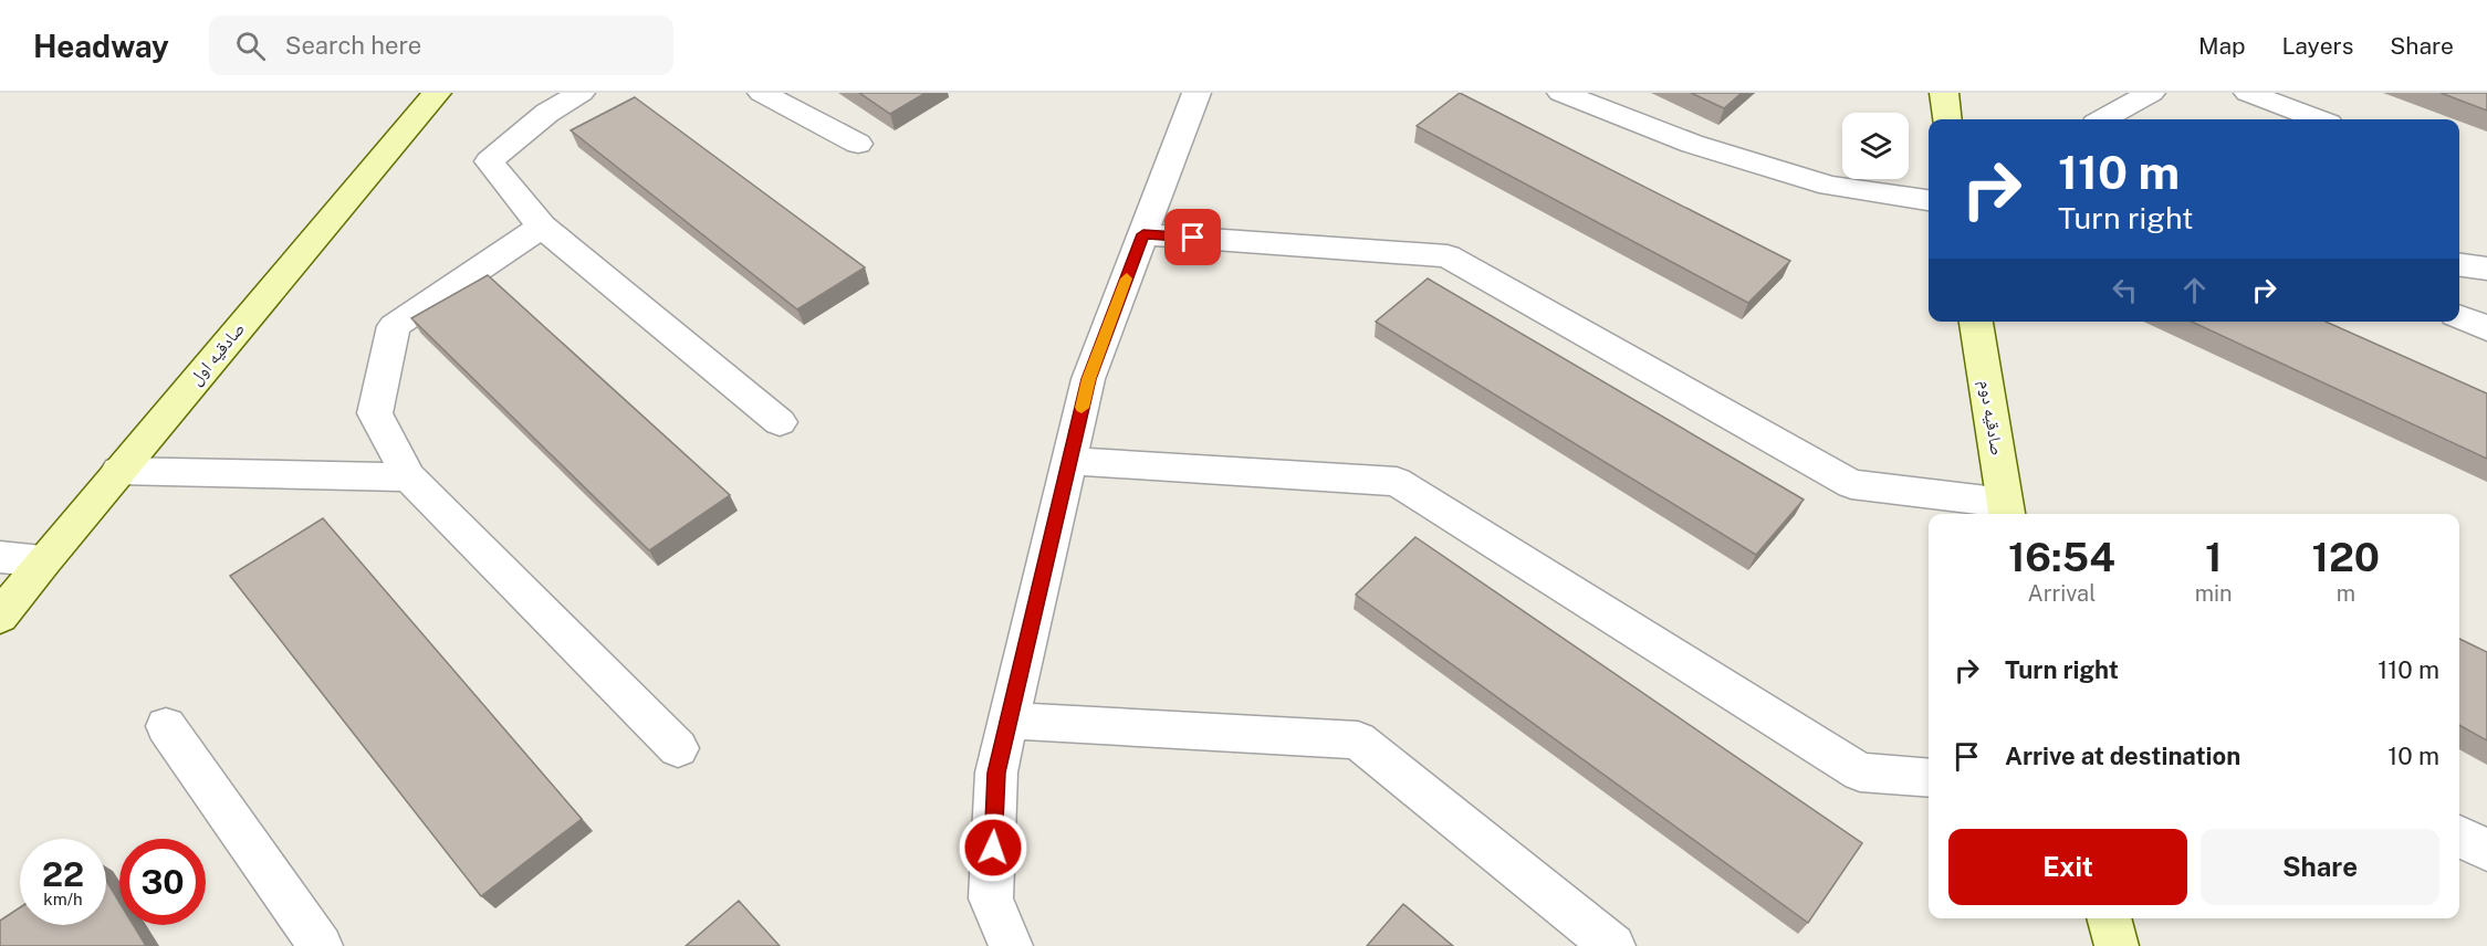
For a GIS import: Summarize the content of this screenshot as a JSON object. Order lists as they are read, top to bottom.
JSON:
{
  "streets": {
    "street": ["صادقیه اول", "صادقیه دوم"]
  },
  "page": {
    "header": "Headway",
    "search": "Search here",
    "nav": ["Map", "Layers", "Share"],
    "turn": ["110 m", "Turn right"],
    "eta": [
      "16:54",
      "Arrival",
      "1",
      "min",
      "120",
      "m"
    ],
    "list": [
      {
        "name": "Turn right",
        "value": "110 m"
      },
      {
        "name": "Arrive at destination",
        "value": "10 m"
      }
    ],
    "buttons": ["Exit", "Share"],
    "speed": "22 km/h",
    "limit": "30"
  }
}
